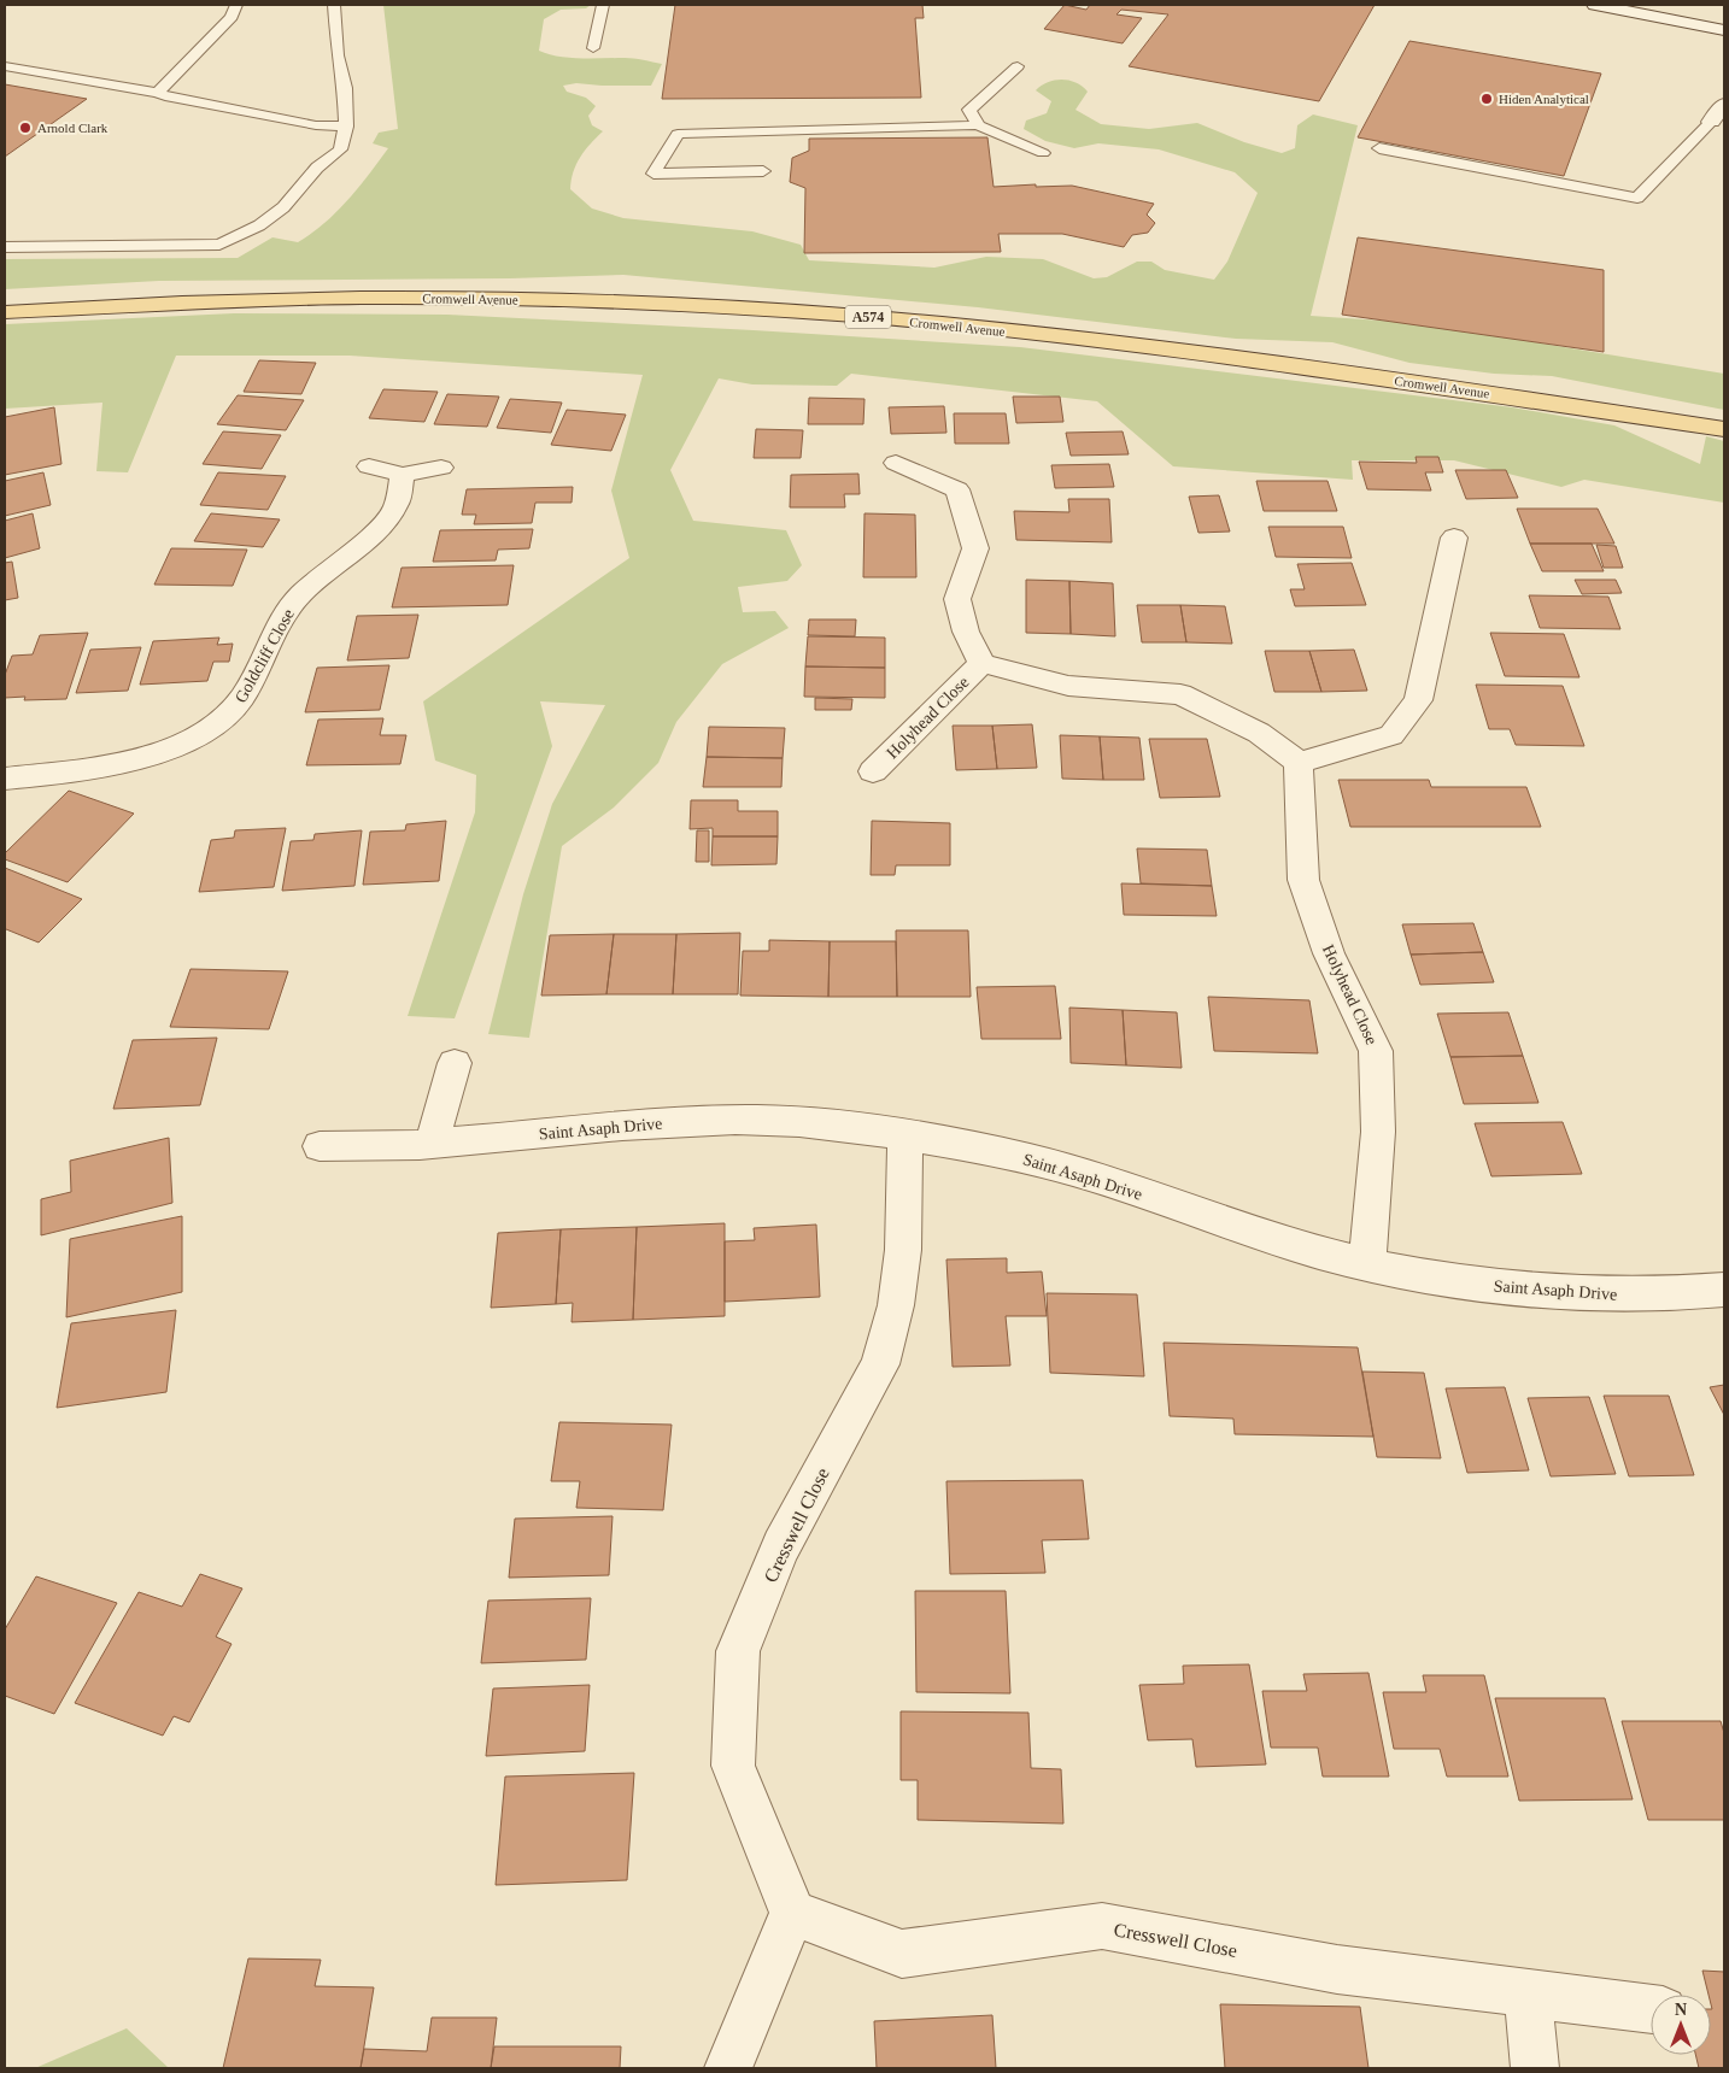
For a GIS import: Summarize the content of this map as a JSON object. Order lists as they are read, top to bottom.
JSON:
{
  "streets": {
    "main road": ["Cromwell Avenue", "A574"],
    "street": [
      "Goldcliff Close",
      "Holyhead Close",
      "Saint Asaph Drive",
      "Cresswell Close"
    ]
  },
  "crossings": [
    ["Holyhead Close", "Saint Asaph Drive"],
    ["Saint Asaph Drive", "Cresswell Close"]
  ],
  "places": ["Hiden Analytical", "Arnold Clark"],
  "north": "top"
}
